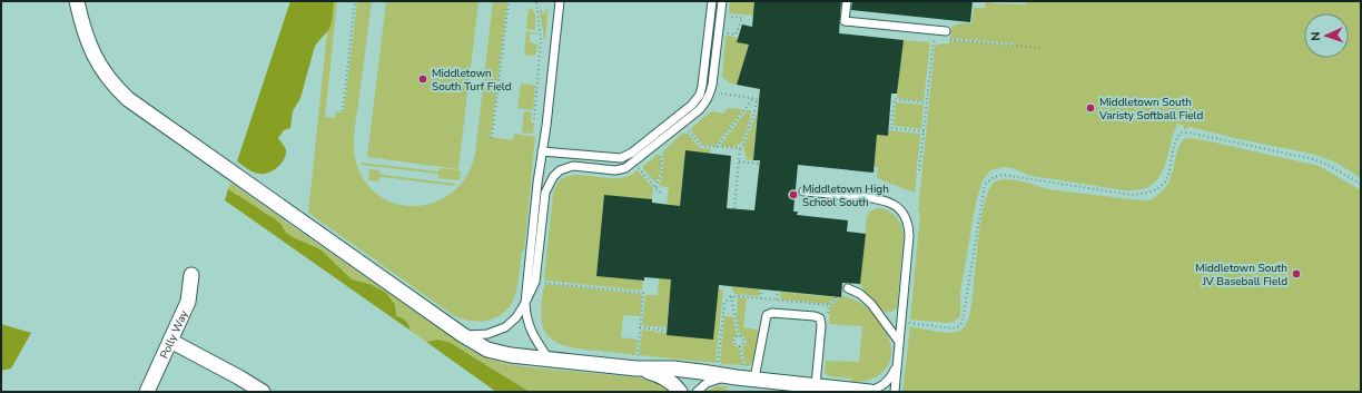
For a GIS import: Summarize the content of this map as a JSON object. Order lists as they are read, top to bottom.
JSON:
{
  "streets": {
    "street": ["Polly Way"]
  },
  "places": [
    "Middletown South Turf Field",
    "Middletown South Varisty Softball Field",
    "Middletown High School South",
    "Middletown South JV Baseball Field"
  ],
  "north": "left"
}
